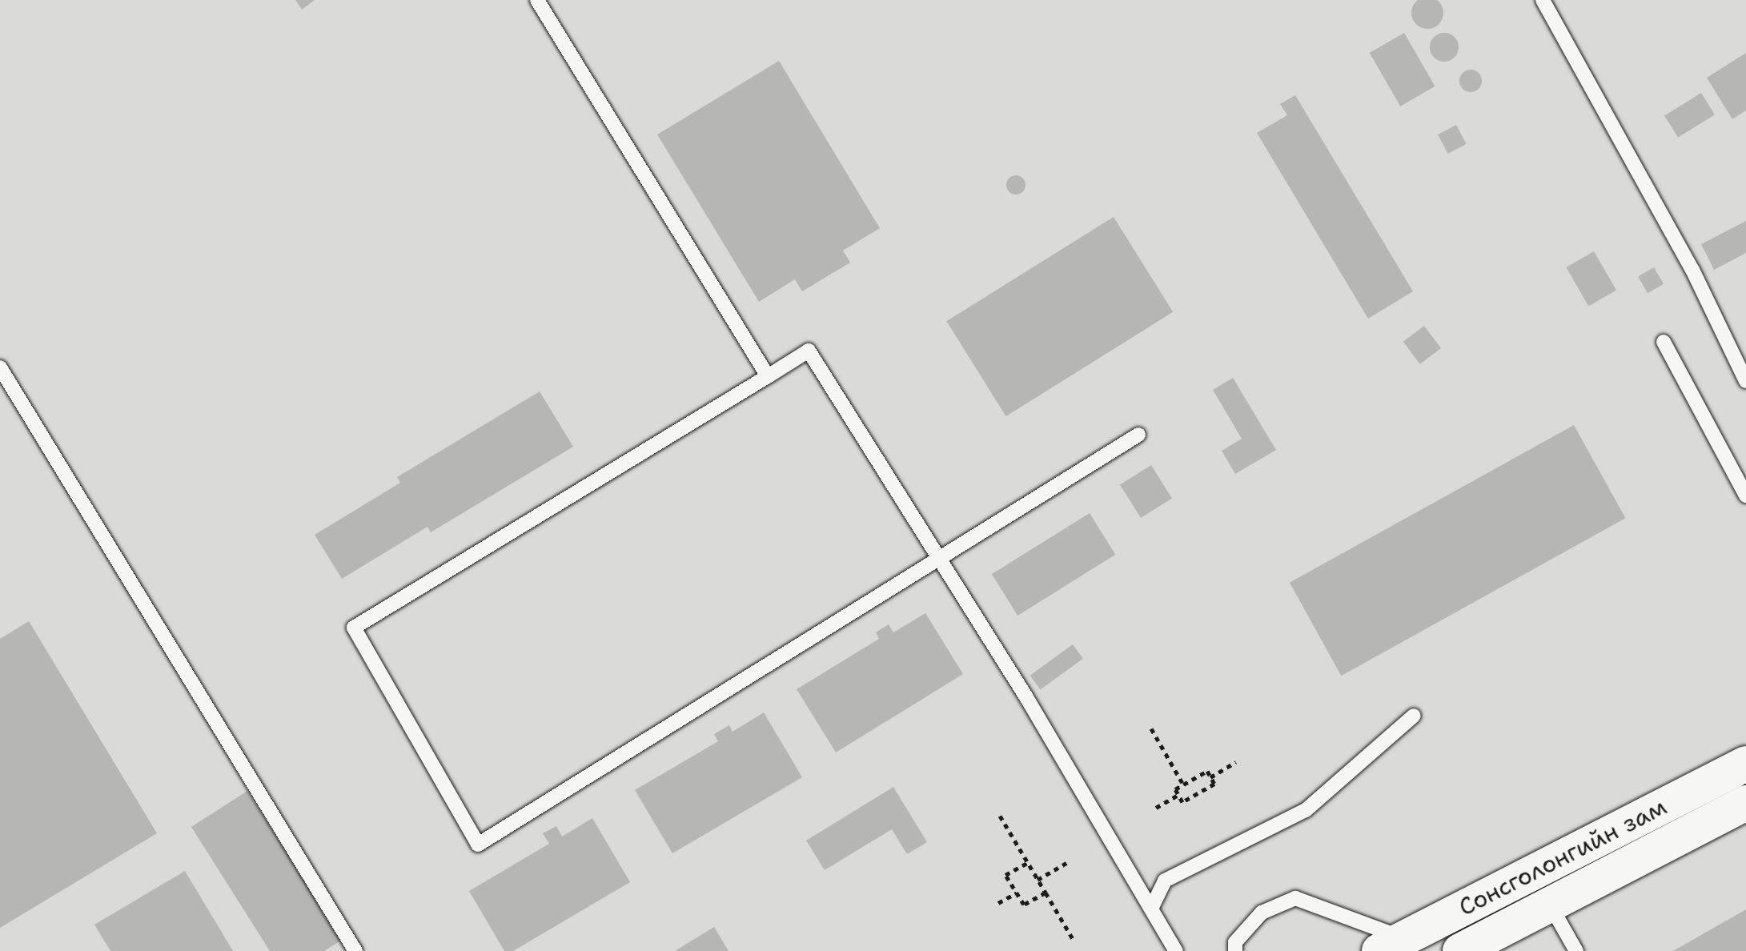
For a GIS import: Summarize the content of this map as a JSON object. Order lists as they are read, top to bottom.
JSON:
{
  "streets": {
    "main road": ["Сонсголонгийн зам"]
  }
}
